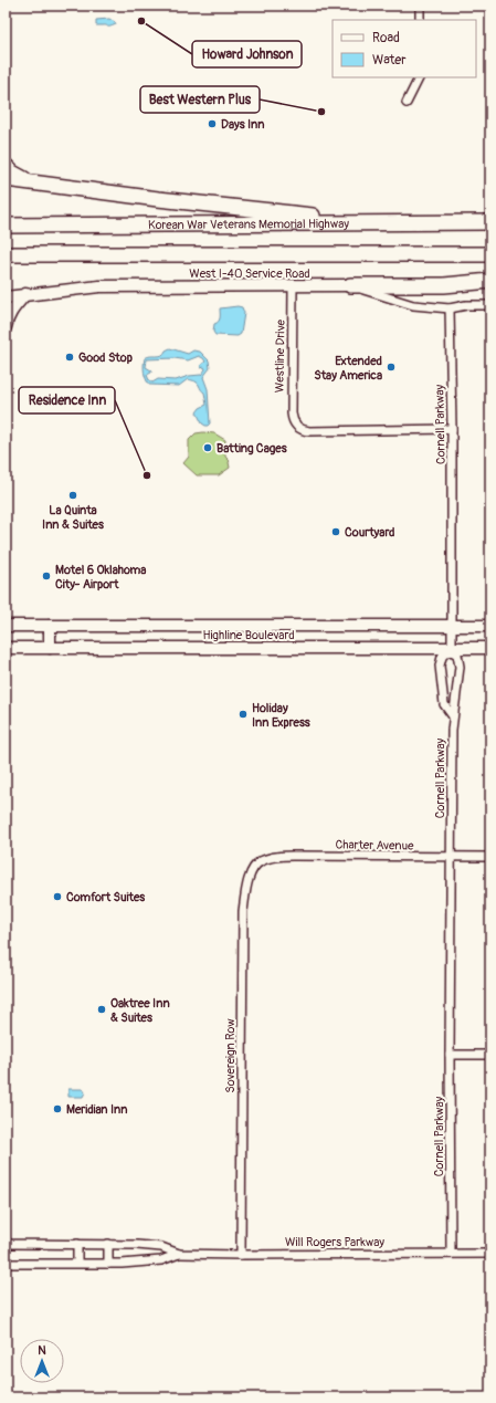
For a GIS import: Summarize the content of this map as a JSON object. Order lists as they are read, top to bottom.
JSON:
{
  "streets": {
    "highway": ["Korean War Veterans Memorial Highway"],
    "street": [
      "West I-40 Service Road",
      "Westline Drive",
      "Cornell Parkway",
      "Highline Boulevard",
      "Charter Avenue",
      "Sovereign Row",
      "Will Rogers Parkway"
    ]
  },
  "crossings": [
    ["West I-40 Service Road", "Westline Drive"],
    ["West I-40 Service Road", "Cornell Parkway"],
    ["Westline Drive", "Cornell Parkway"],
    ["Cornell Parkway", "Highline Boulevard"],
    ["Cornell Parkway", "Charter Avenue"],
    ["Cornell Parkway", "Will Rogers Parkway"],
    ["Charter Avenue", "Sovereign Row"],
    ["Sovereign Row", "Will Rogers Parkway"]
  ],
  "places": [
    "Howard Johnson",
    "Best Western Plus",
    "Days Inn",
    "Good Stop",
    "Extended Stay America",
    "Batting Cages",
    "Residence Inn",
    "La Quinta Inn & Suites",
    "Courtyard",
    "Motel 6 Oklahoma City- Airport",
    "Holiday Inn Express",
    "Comfort Suites",
    "Oaktree Inn & Suites",
    "Meridian Inn"
  ],
  "legend": ["Road", "Water"],
  "north": "top"
}
